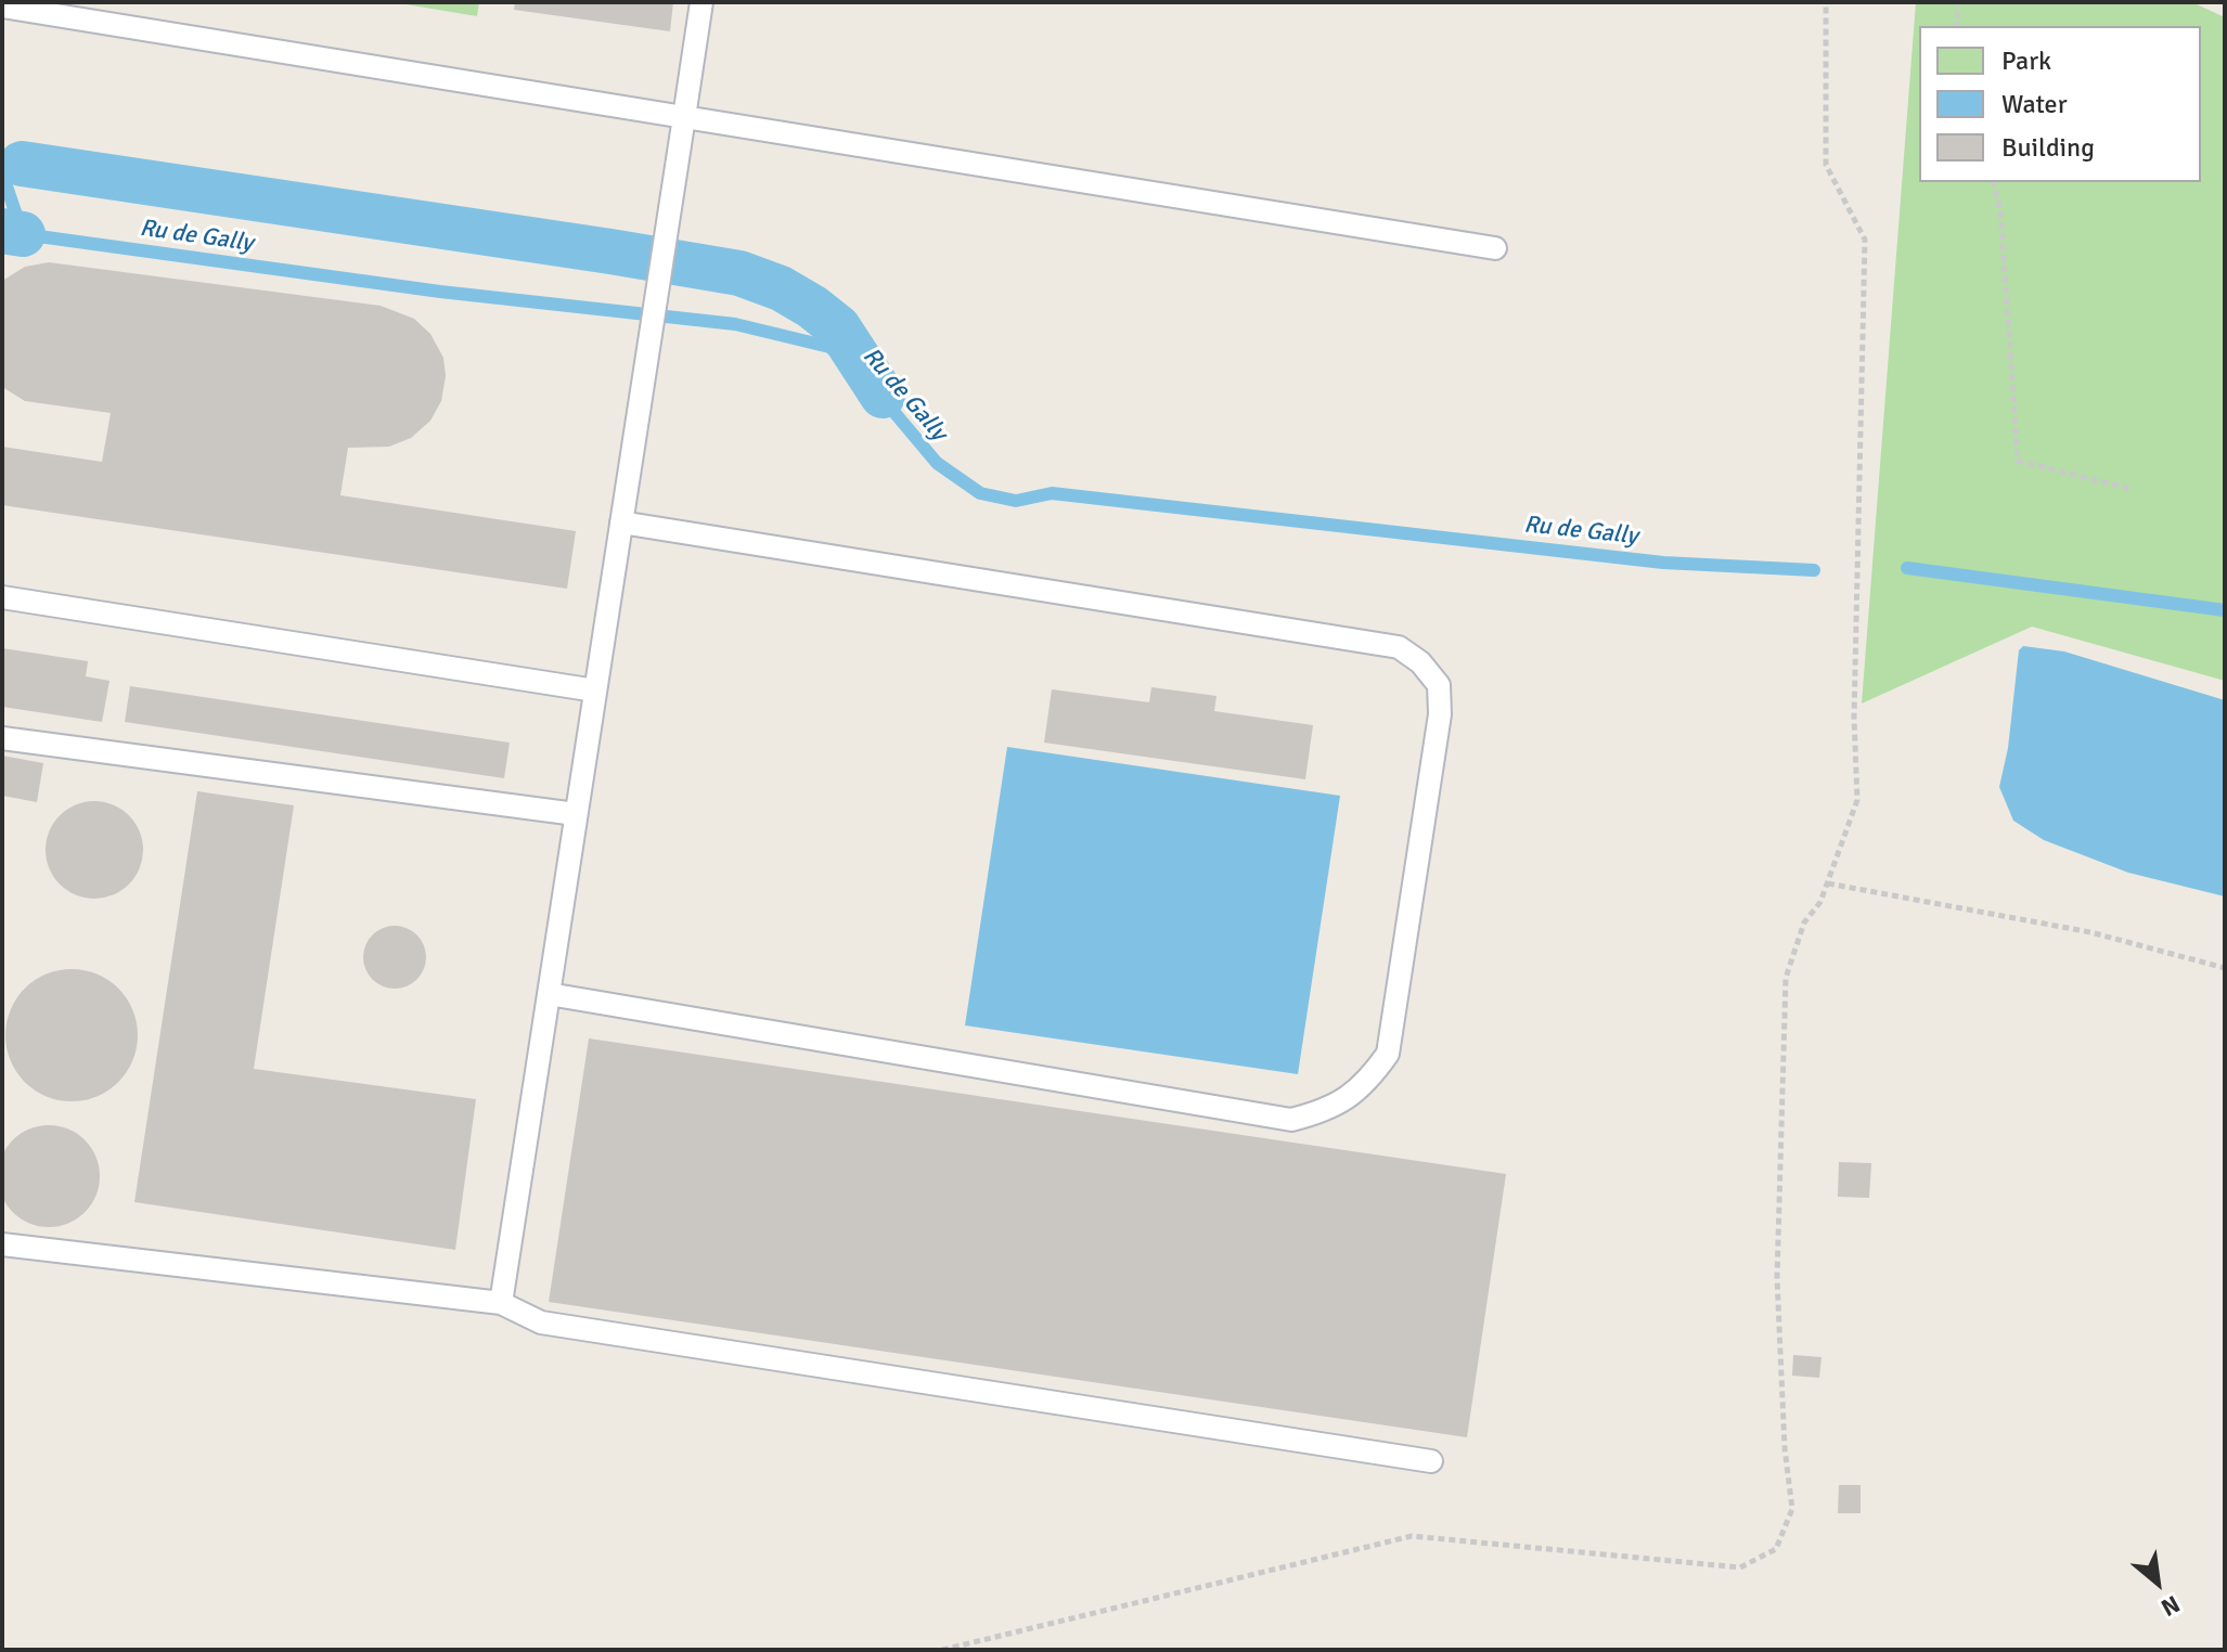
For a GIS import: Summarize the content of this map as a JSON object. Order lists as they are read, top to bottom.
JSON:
{
  "water": ["Ru de Gally"],
  "legend": ["Park", "Water", "Building"],
  "north": "bottom right"
}
